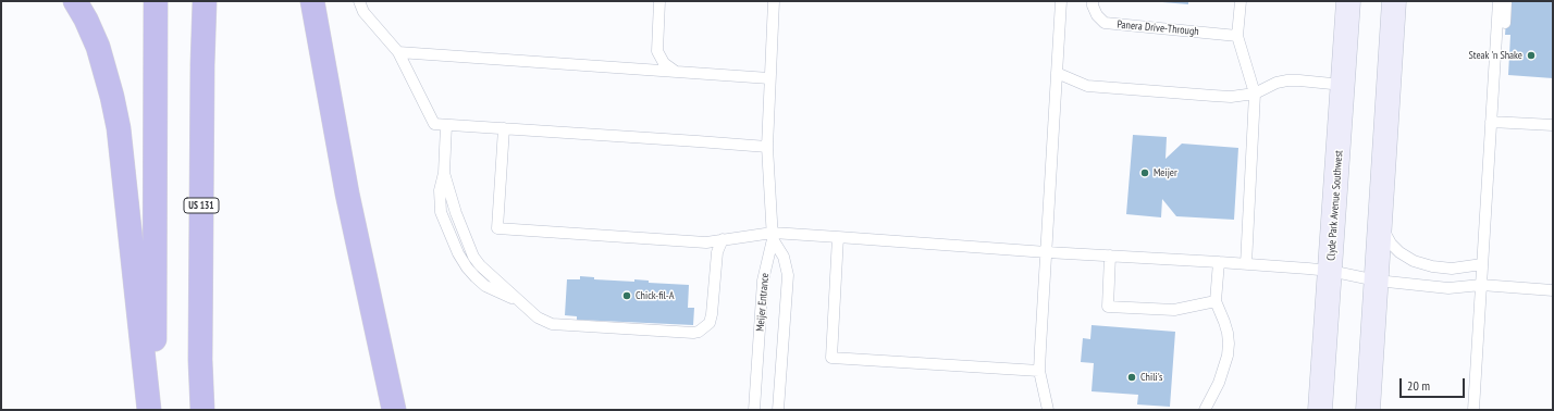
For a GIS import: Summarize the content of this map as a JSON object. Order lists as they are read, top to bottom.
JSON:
{
  "streets": {
    "highway": ["US 131"],
    "main road": ["Clyde Park Avenue Southwest"],
    "lane": ["Panera Drive-Through", "Meijer Entrance"]
  },
  "places": [
    "Steak 'n Shake",
    "Meijer",
    "Chick-fil-A",
    "Chili's"
  ],
  "scale_bar": "20 m"
}
